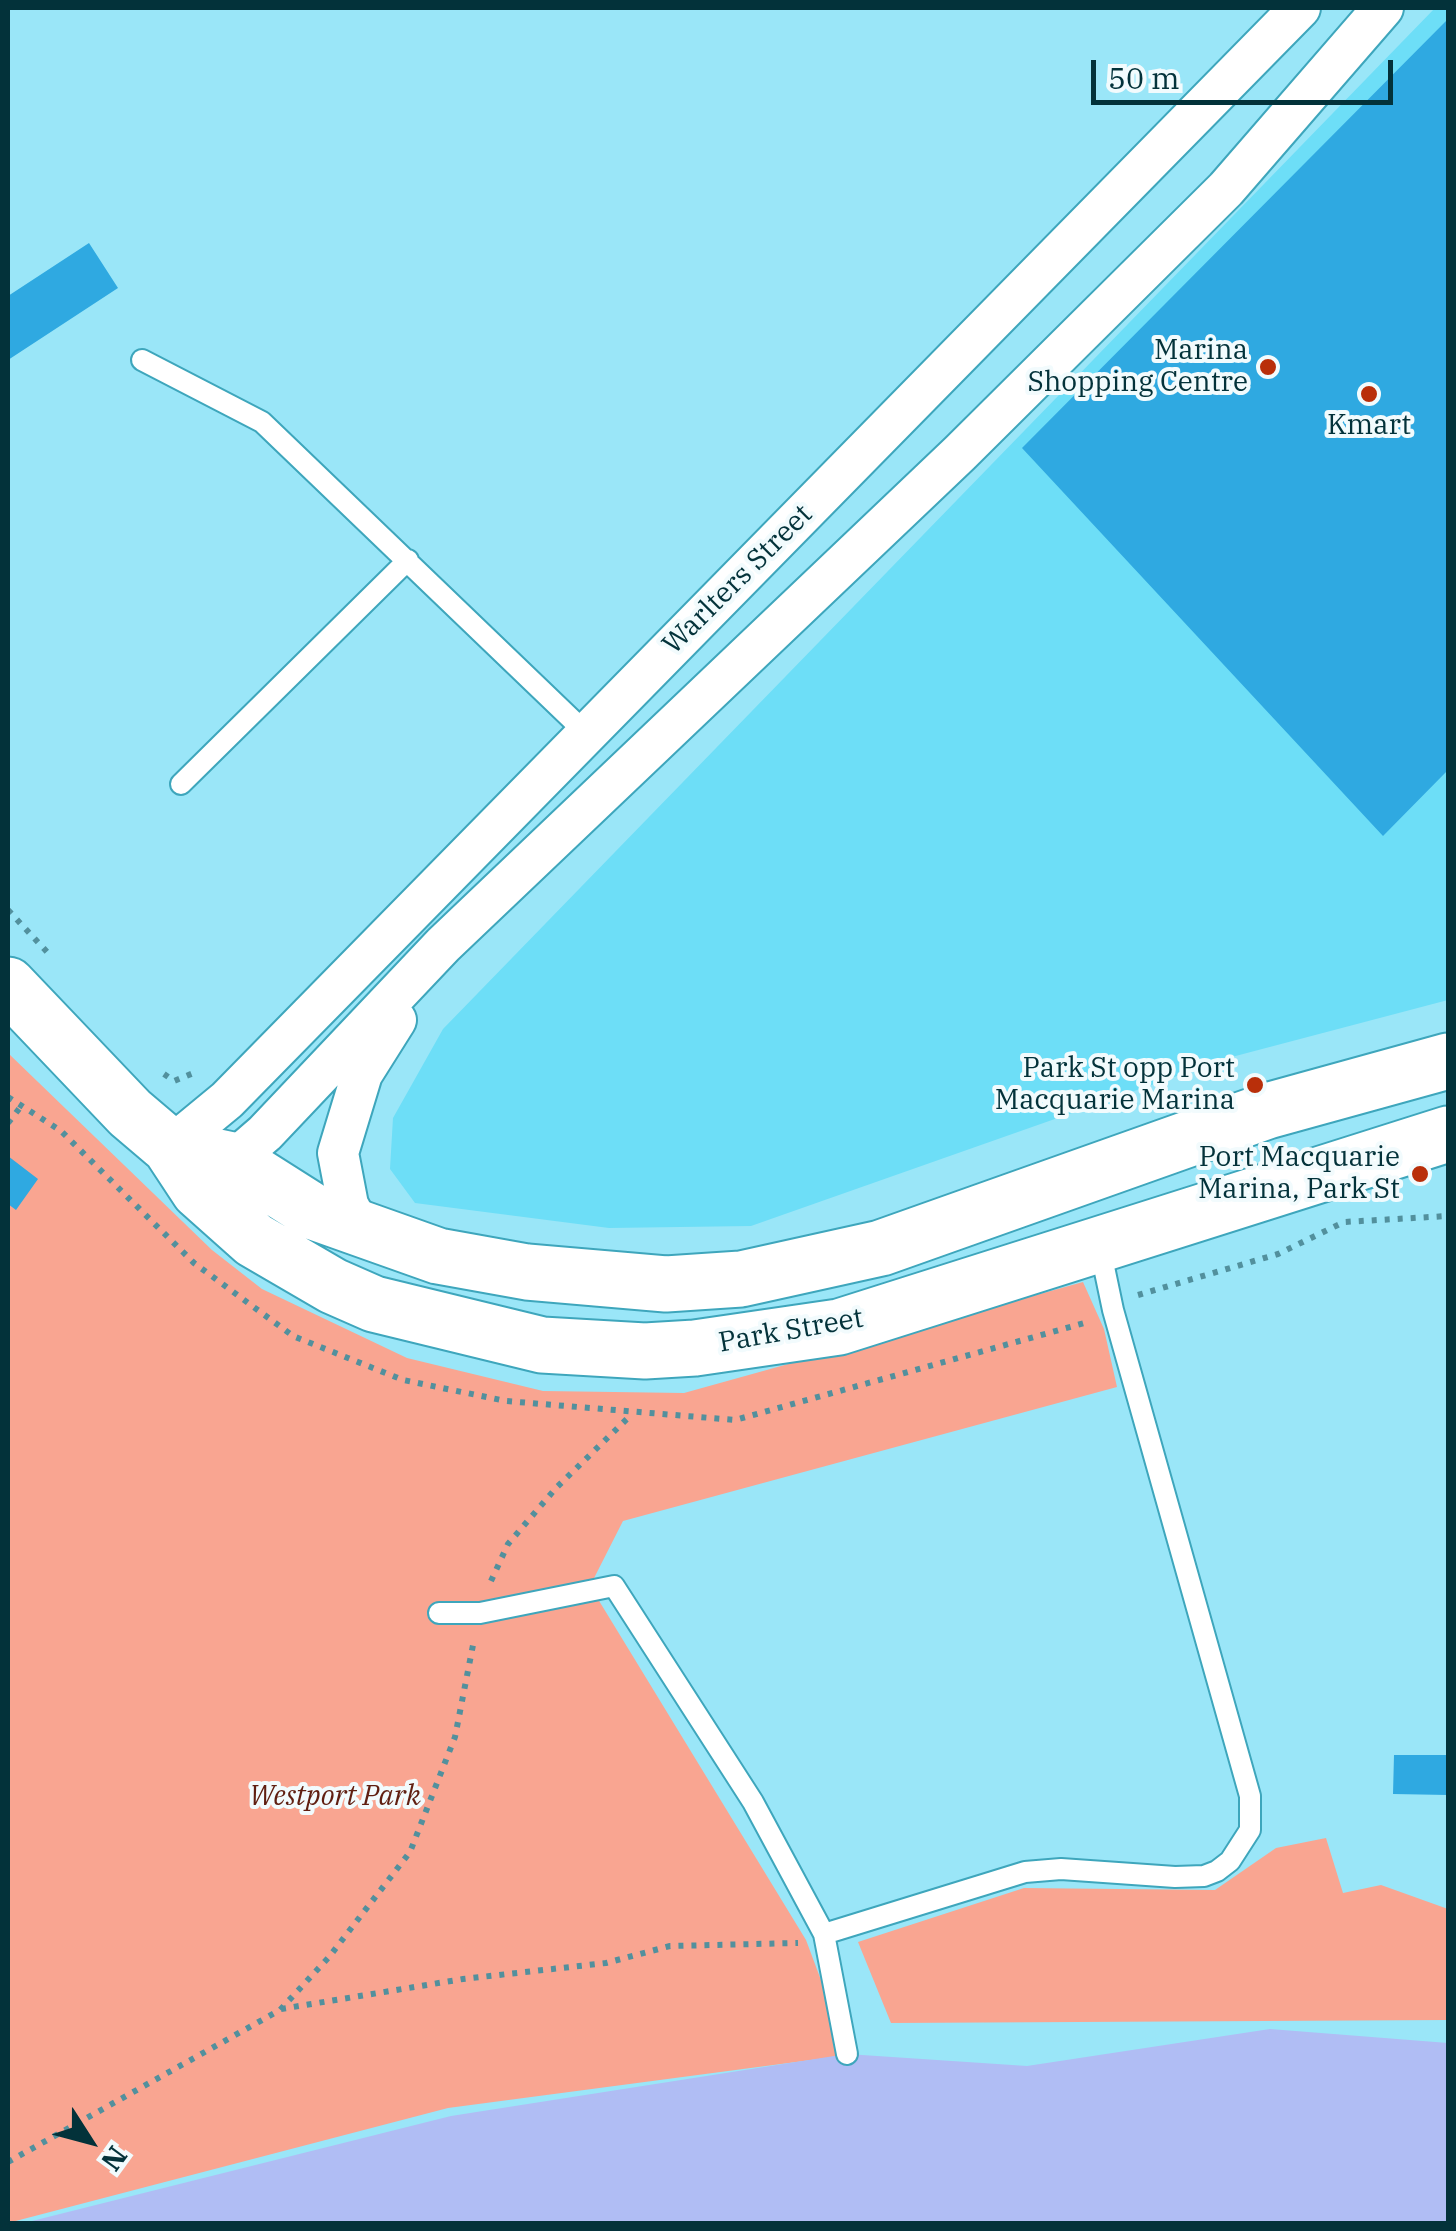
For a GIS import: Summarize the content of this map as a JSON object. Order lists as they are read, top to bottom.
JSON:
{
  "streets": {
    "street": ["Warlters Street", "Park Street"]
  },
  "crossings": [
    ["Warlters Street", "Park Street"]
  ],
  "parks": ["Westport Park"],
  "places": [
    "Marina Shopping Centre",
    "Kmart",
    "Park St opp Port Macquarie Marina",
    "Port Macquarie Marina, Park St"
  ],
  "scale_bar": "50 m",
  "north": "bottom right"
}
